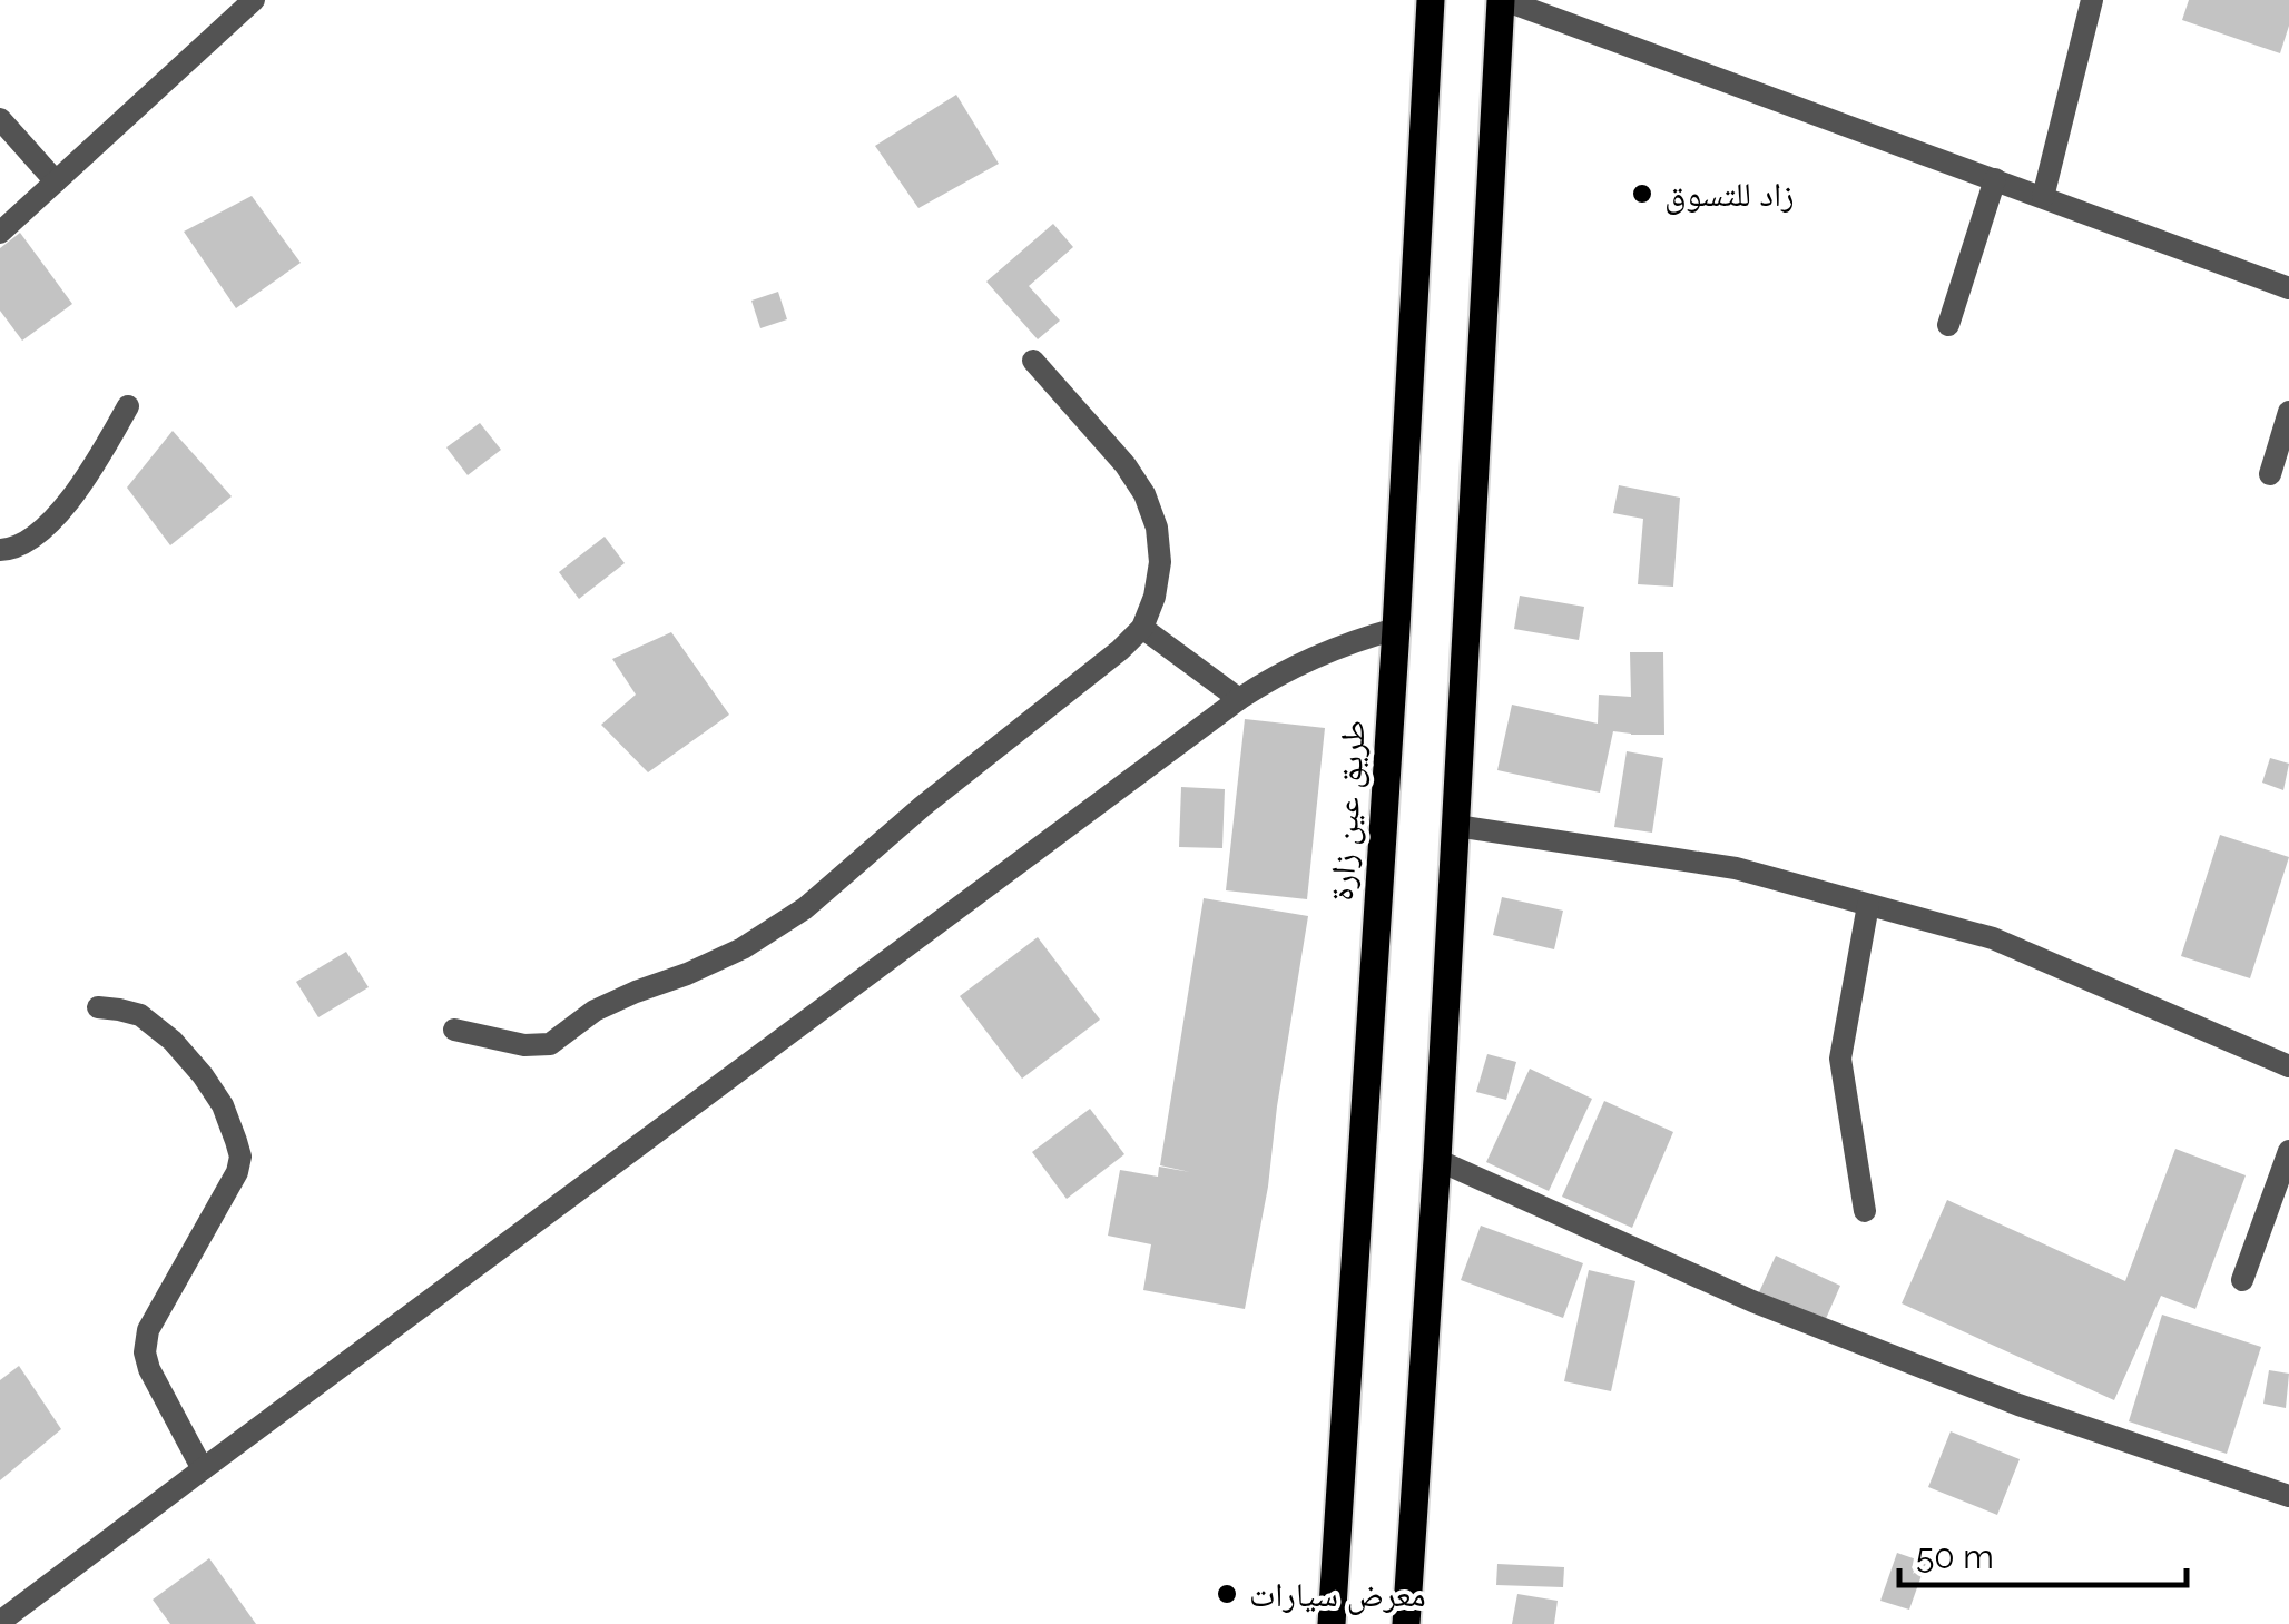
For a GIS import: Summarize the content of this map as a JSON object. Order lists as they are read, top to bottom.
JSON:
{
  "streets": {
    "main road": ["طريق عين زارة"]
  },
  "places": ["زاد للتسوق", "معرض سيارات"],
  "scale_bar": "50 m"
}
